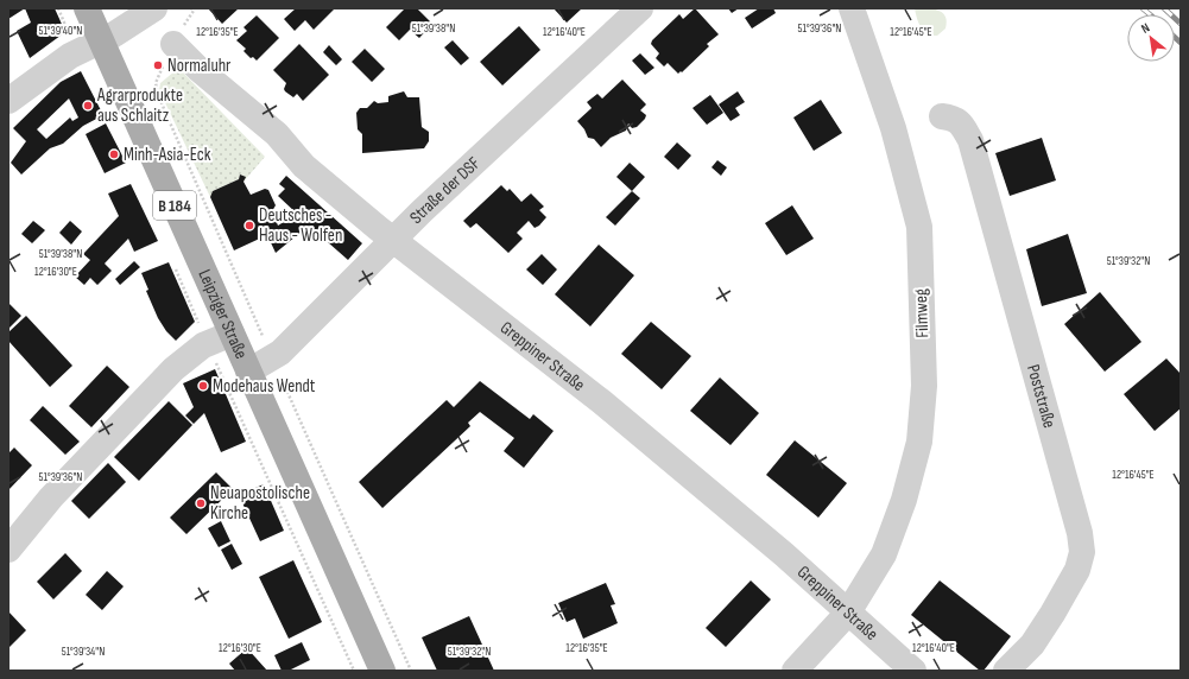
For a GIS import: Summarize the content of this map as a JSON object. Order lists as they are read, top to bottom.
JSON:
{
  "streets": {
    "main road": ["B 184", "Leipziger Straße"],
    "street": [
      "Straße der DSF",
      "Filmweg",
      "Greppiner Straße",
      "Poststraße"
    ]
  },
  "crossings": [
    ["Straße der DSF", "Leipziger Straße"],
    ["Straße der DSF", "Greppiner Straße"],
    ["Filmweg", "Greppiner Straße"]
  ],
  "places": [
    "Normaluhr",
    "Agrarprodukte aus Schlaitz",
    "Minh-Asia-Eck",
    "Deutsches - Haus - Wolfen",
    "Modehaus Wendt",
    "Neuapostolische Kirche"
  ],
  "north": "top left",
  "coordinates": [
    "51°39'38\"N",
    "51°39'36\"N",
    "51°39'40\"N",
    "12°16'35\"E",
    "12°16'40\"E",
    "12°16'45\"E",
    "51°39'32\"N",
    "12°16'30\"E",
    "51°39'34\"N"
  ]
}
